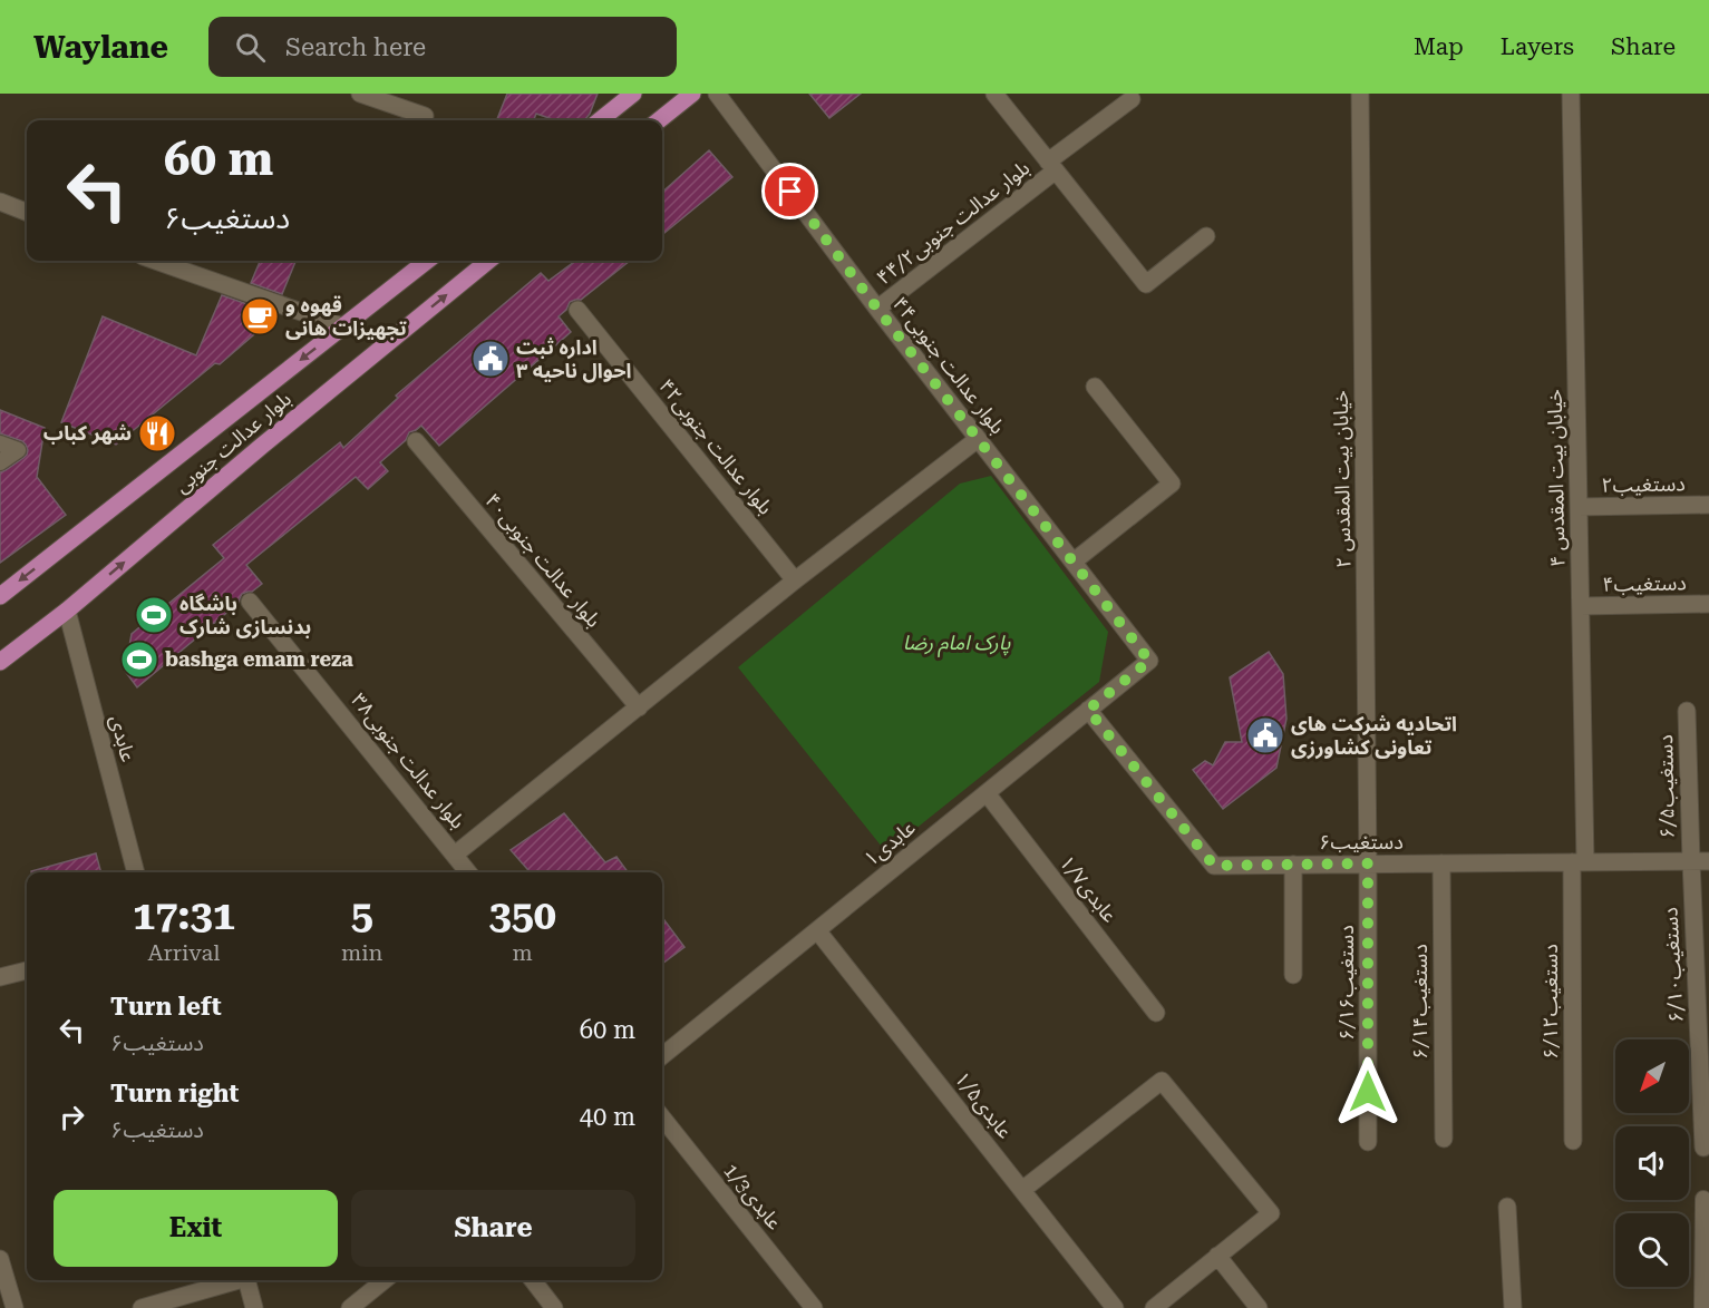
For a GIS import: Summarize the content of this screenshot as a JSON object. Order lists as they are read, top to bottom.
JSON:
{
  "streets": {
    "main road": ["بلوار عدالت جنوبی"],
    "street": [
      "بلوار عدالت جنوبی۴۴/۲",
      "بلوار عدالت جنوبی۴۴",
      "بلوار عدالت جنوبی۴۲",
      "خیابان بیت المقدس ۴",
      "خیابان بیت المقدس ۲",
      "۲دستغیب",
      "بلوار عدالت جنوبی۴۰",
      "دستغیب۴",
      "عابدی",
      "بلوار عدالت جنوبی۳۸",
      "دستغیب۶/۵",
      "دستغیب۶",
      "۱عابدی",
      "عابدی۱/۷",
      "دستغیب۶/۱۰",
      "دستغیب۶/۱۶",
      "دستغیب۶/۱۴",
      "دستغیب۶/۱۲",
      "عابدی۱/۵",
      "عابدی1/3"
    ]
  },
  "crossings": [
    ["بلوار عدالت جنوبی۴۴/۲", "بلوار عدالت جنوبی۴۴"],
    ["بلوار عدالت جنوبی۴۴", "۱عابدی"],
    ["بلوار عدالت جنوبی", "عابدی"],
    ["خیابان بیت المقدس ۴", "۲دستغیب"],
    ["خیابان بیت المقدس ۴", "دستغیب۴"],
    ["خیابان بیت المقدس ۴", "دستغیب۶"],
    ["خیابان بیت المقدس ۴", "دستغیب۶/۱۲"],
    ["خیابان بیت المقدس ۲", "دستغیب۶"],
    ["خیابان بیت المقدس ۲", "دستغیب۶/۱۶"],
    ["دستغیب۶/۵", "دستغیب۶"],
    ["دستغیب۶/۵", "دستغیب۶/۱۰"],
    ["دستغیب۶", "۱عابدی"],
    ["دستغیب۶", "دستغیب۶/۱۰"],
    ["دستغیب۶", "دستغیب۶/۱۶"],
    ["دستغیب۶", "دستغیب۶/۱۴"],
    ["دستغیب۶", "دستغیب۶/۱۲"],
    ["۱عابدی", "عابدی۱/۷"],
    ["۱عابدی", "عابدی۱/۵"]
  ],
  "parks": ["پارک امام رضا"],
  "places": {
    "cafe": ["قهوه و تجهیزات هانی"],
    "public building": ["اداره ثبت احوال ناحیه ۳", "اتحادیه شرکت های تعاونی کشاورزی"],
    "restaurant": ["شهر کباب"],
    "sports": ["باشگاه بدنسازی شارک", "bashga emam reza"]
  },
  "north": "bottom left",
  "page": {
    "header": "Waylane",
    "search": "Search here",
    "nav": ["Map", "Layers", "Share"],
    "turn": ["60 m", "دستغیب۶"],
    "eta": [
      "17:31",
      "Arrival",
      "5",
      "min",
      "350",
      "m"
    ],
    "list": [
      {
        "name": "Turn left",
        "note": "دستغیب۶",
        "value": "60 m"
      },
      {
        "name": "Turn right",
        "note": "دستغیب۶",
        "value": "40 m"
      }
    ],
    "buttons": ["Exit", "Share"]
  }
}
